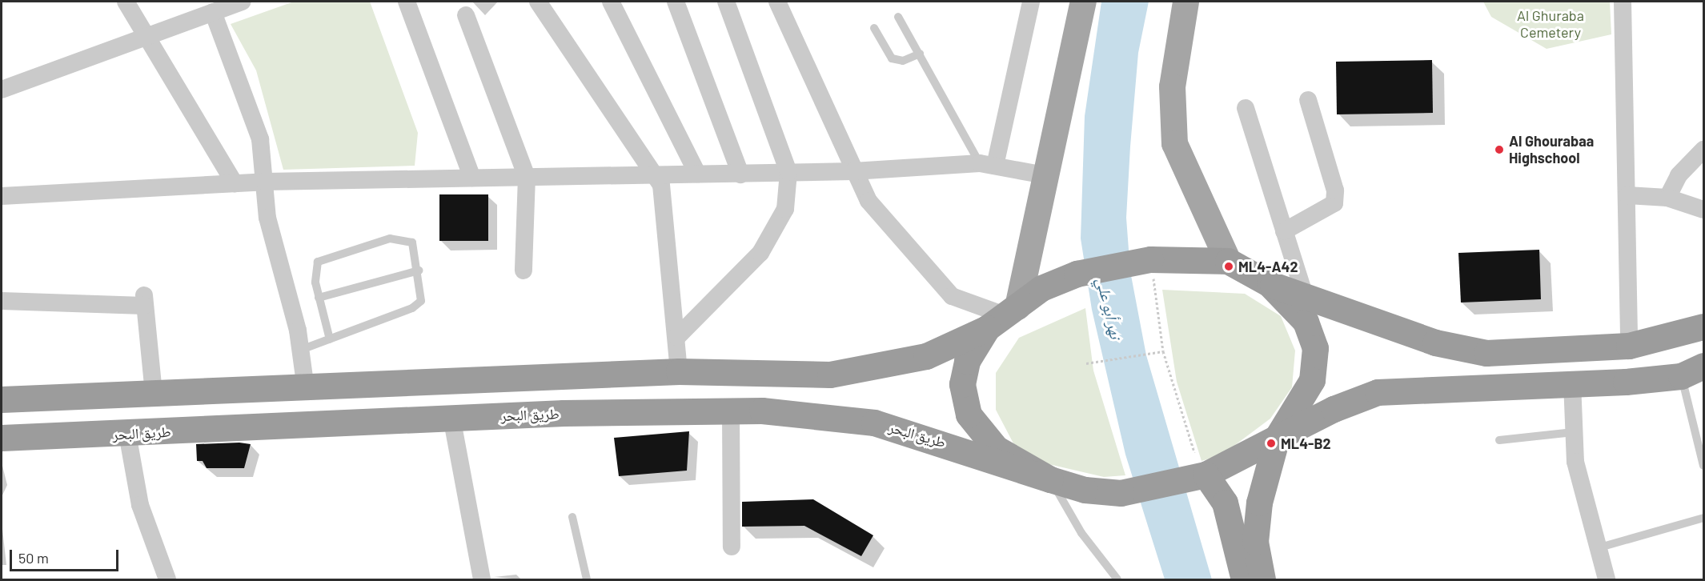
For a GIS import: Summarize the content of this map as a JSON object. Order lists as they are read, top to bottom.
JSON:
{
  "streets": {
    "highway": ["طريق البحر"]
  },
  "water": ["نهر أبو علي"],
  "parks": ["Al Ghuraba Cemetery"],
  "places": ["Al Ghourabaa Highschool", "ML4-A42", "ML4-B2"],
  "scale_bar": "50 m"
}
